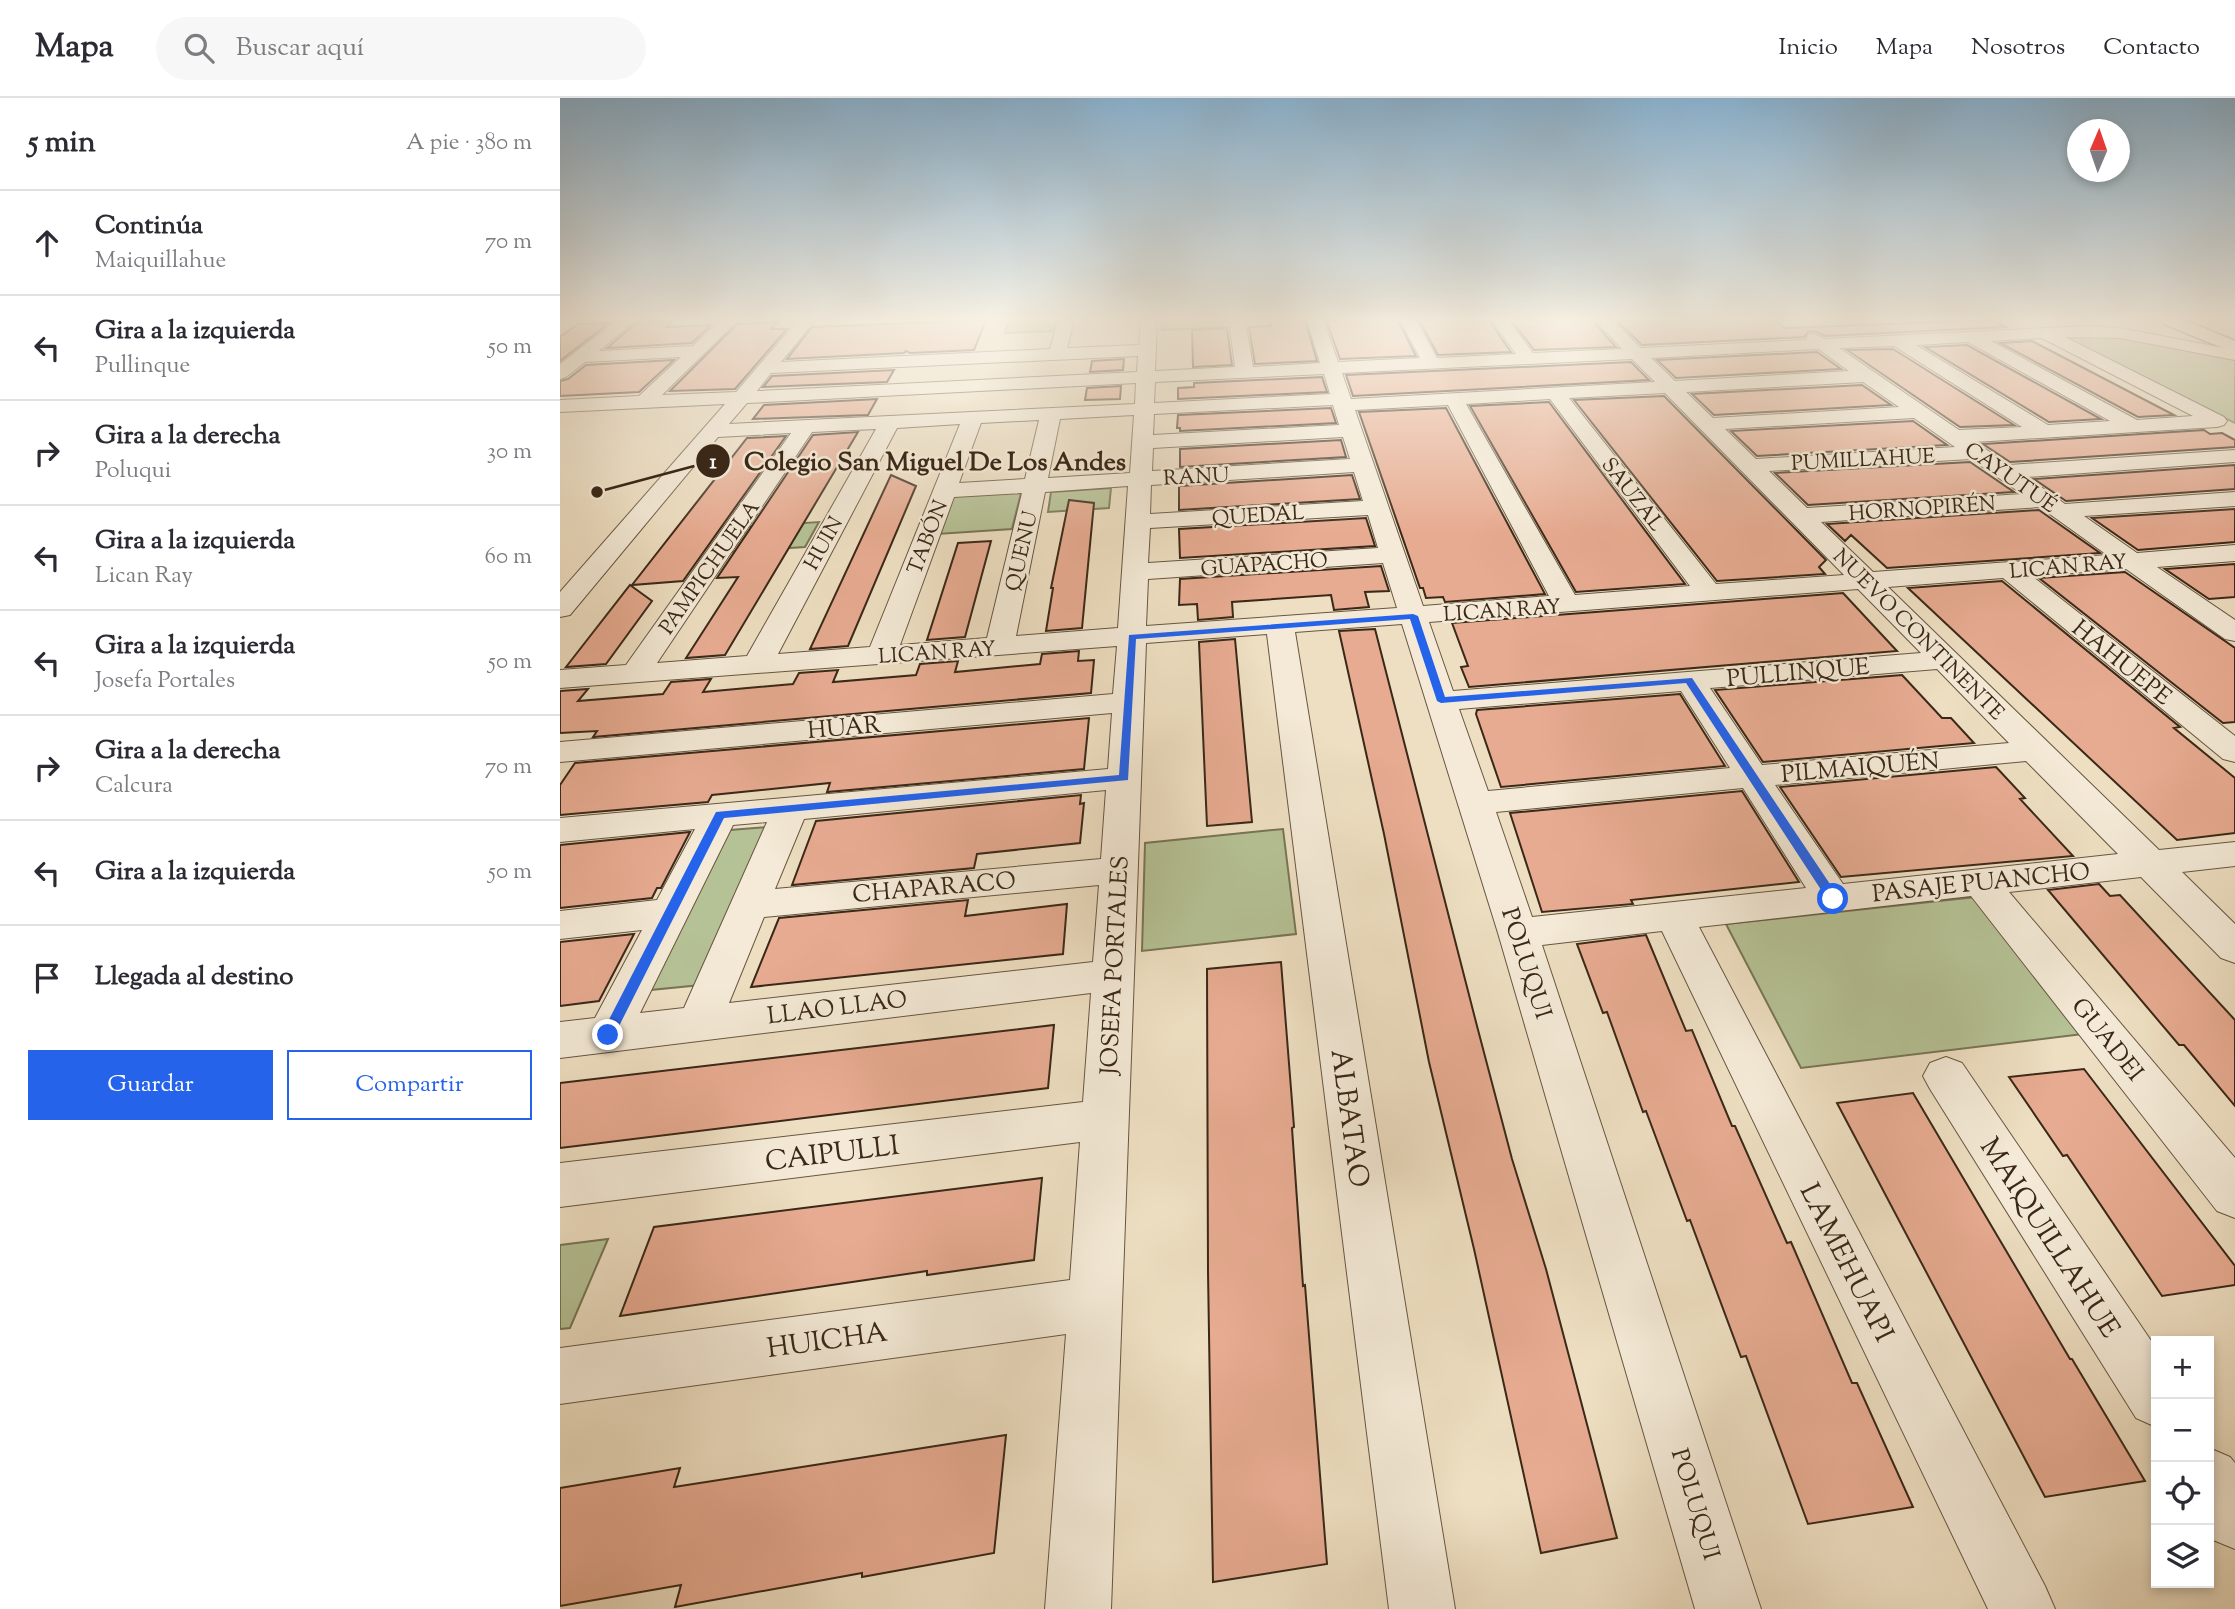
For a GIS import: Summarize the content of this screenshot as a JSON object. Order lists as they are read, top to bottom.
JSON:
{
  "streets": {
    "street": [
      "PUMILLAHUE",
      "RANU",
      "CAYUTUÉ",
      "SAUZAL",
      "HORNOPIRÉN",
      "QUEDAL",
      "TABÓN",
      "HUIN",
      "QUENU",
      "GUAPACHO",
      "LICAN RAY",
      "PAMPICHUELA",
      "NUEVO CONTINENTE",
      "HAHUEPE",
      "PULLINQUE",
      "HUAR",
      "PILMAIQUÉN",
      "PASAJE PUANCHO",
      "CHAPARACO",
      "POLUQUI",
      "JOSEFA PORTALES",
      "LLAO LLAO",
      "GUADEI",
      "ALBATAO",
      "CAIPULLI",
      "MAIQUILLAHUE",
      "LAMEHUAPI",
      "HUICHA"
    ]
  },
  "crossings": [
    ["PUMILLAHUE", "CAYUTUÉ"],
    ["PUMILLAHUE", "NUEVO CONTINENTE"],
    ["RANU", "TABÓN"],
    ["RANU", "QUENU"],
    ["RANU", "POLUQUI"],
    ["RANU", "JOSEFA PORTALES"],
    ["CAYUTUÉ", "HORNOPIRÉN"],
    ["CAYUTUÉ", "LICAN RAY"],
    ["SAUZAL", "LICAN RAY"],
    ["HORNOPIRÉN", "NUEVO CONTINENTE"],
    ["QUEDAL", "POLUQUI"],
    ["QUEDAL", "JOSEFA PORTALES"],
    ["TABÓN", "LICAN RAY"],
    ["HUIN", "LICAN RAY"],
    ["QUENU", "LICAN RAY"],
    ["GUAPACHO", "POLUQUI"],
    ["GUAPACHO", "JOSEFA PORTALES"],
    ["LICAN RAY", "PAMPICHUELA"],
    ["LICAN RAY", "NUEVO CONTINENTE"],
    ["LICAN RAY", "HAHUEPE"],
    ["LICAN RAY", "POLUQUI"],
    ["LICAN RAY", "JOSEFA PORTALES"],
    ["LICAN RAY", "ALBATAO"],
    ["NUEVO CONTINENTE", "PULLINQUE"],
    ["NUEVO CONTINENTE", "PILMAIQUÉN"],
    ["NUEVO CONTINENTE", "PASAJE PUANCHO"],
    ["PULLINQUE", "POLUQUI"],
    ["HUAR", "JOSEFA PORTALES"],
    ["PILMAIQUÉN", "POLUQUI"],
    ["PASAJE PUANCHO", "POLUQUI"],
    ["PASAJE PUANCHO", "GUADEI"],
    ["PASAJE PUANCHO", "LAMEHUAPI"],
    ["CHAPARACO", "JOSEFA PORTALES"],
    ["JOSEFA PORTALES", "LLAO LLAO"],
    ["JOSEFA PORTALES", "CAIPULLI"],
    ["JOSEFA PORTALES", "HUICHA"]
  ],
  "places": ["Colegio San Miguel De Los Andes"],
  "north": "top",
  "page": {
    "header": "Mapa",
    "search": "Buscar aquí",
    "nav": [
      "Inicio",
      "Mapa",
      "Nosotros",
      "Contacto"
    ],
    "heading": ["5 min", "A pie · 380 m"],
    "list": [
      ["Continúa", "Maiquillahue", "70 m"],
      ["Gira a la izquierda", "Pullinque", "50 m"],
      ["Gira a la derecha", "Poluqui", "30 m"],
      ["Gira a la izquierda", "Lican Ray", "60 m"],
      ["Gira a la izquierda", "Josefa Portales", "50 m"],
      ["Gira a la derecha", "Calcura", "70 m"],
      ["Gira a la izquierda", "50 m"],
      "Llegada al destino"
    ],
    "buttons": ["Guardar", "Compartir"],
    "map_buttons": ["+", "−"]
  }
}
